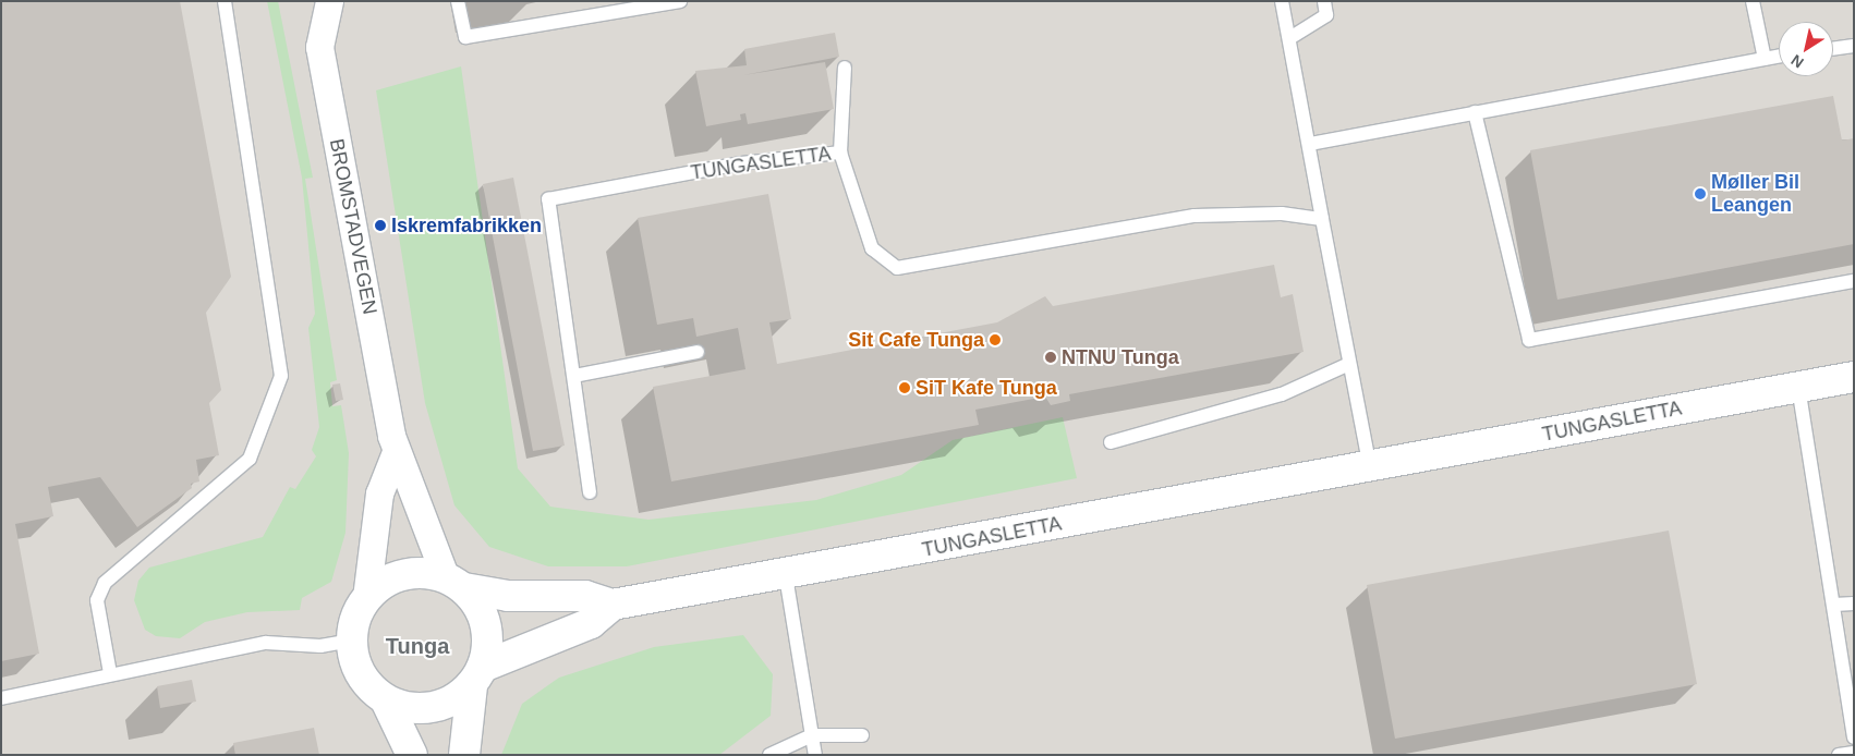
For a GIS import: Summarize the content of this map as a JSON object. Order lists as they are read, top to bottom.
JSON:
{
  "streets": {
    "street": ["TUNGASLETTA", "BROMSTADVEGEN"]
  },
  "crossings": [
    ["TUNGASLETTA", "BROMSTADVEGEN"]
  ],
  "districts": ["Tunga"],
  "places": [
    "Møller Bil Leangen",
    "Iskremfabrikken",
    "Sit Cafe Tunga",
    "NTNU Tunga",
    "SiT Kafe Tunga"
  ],
  "north": "bottom left"
}
